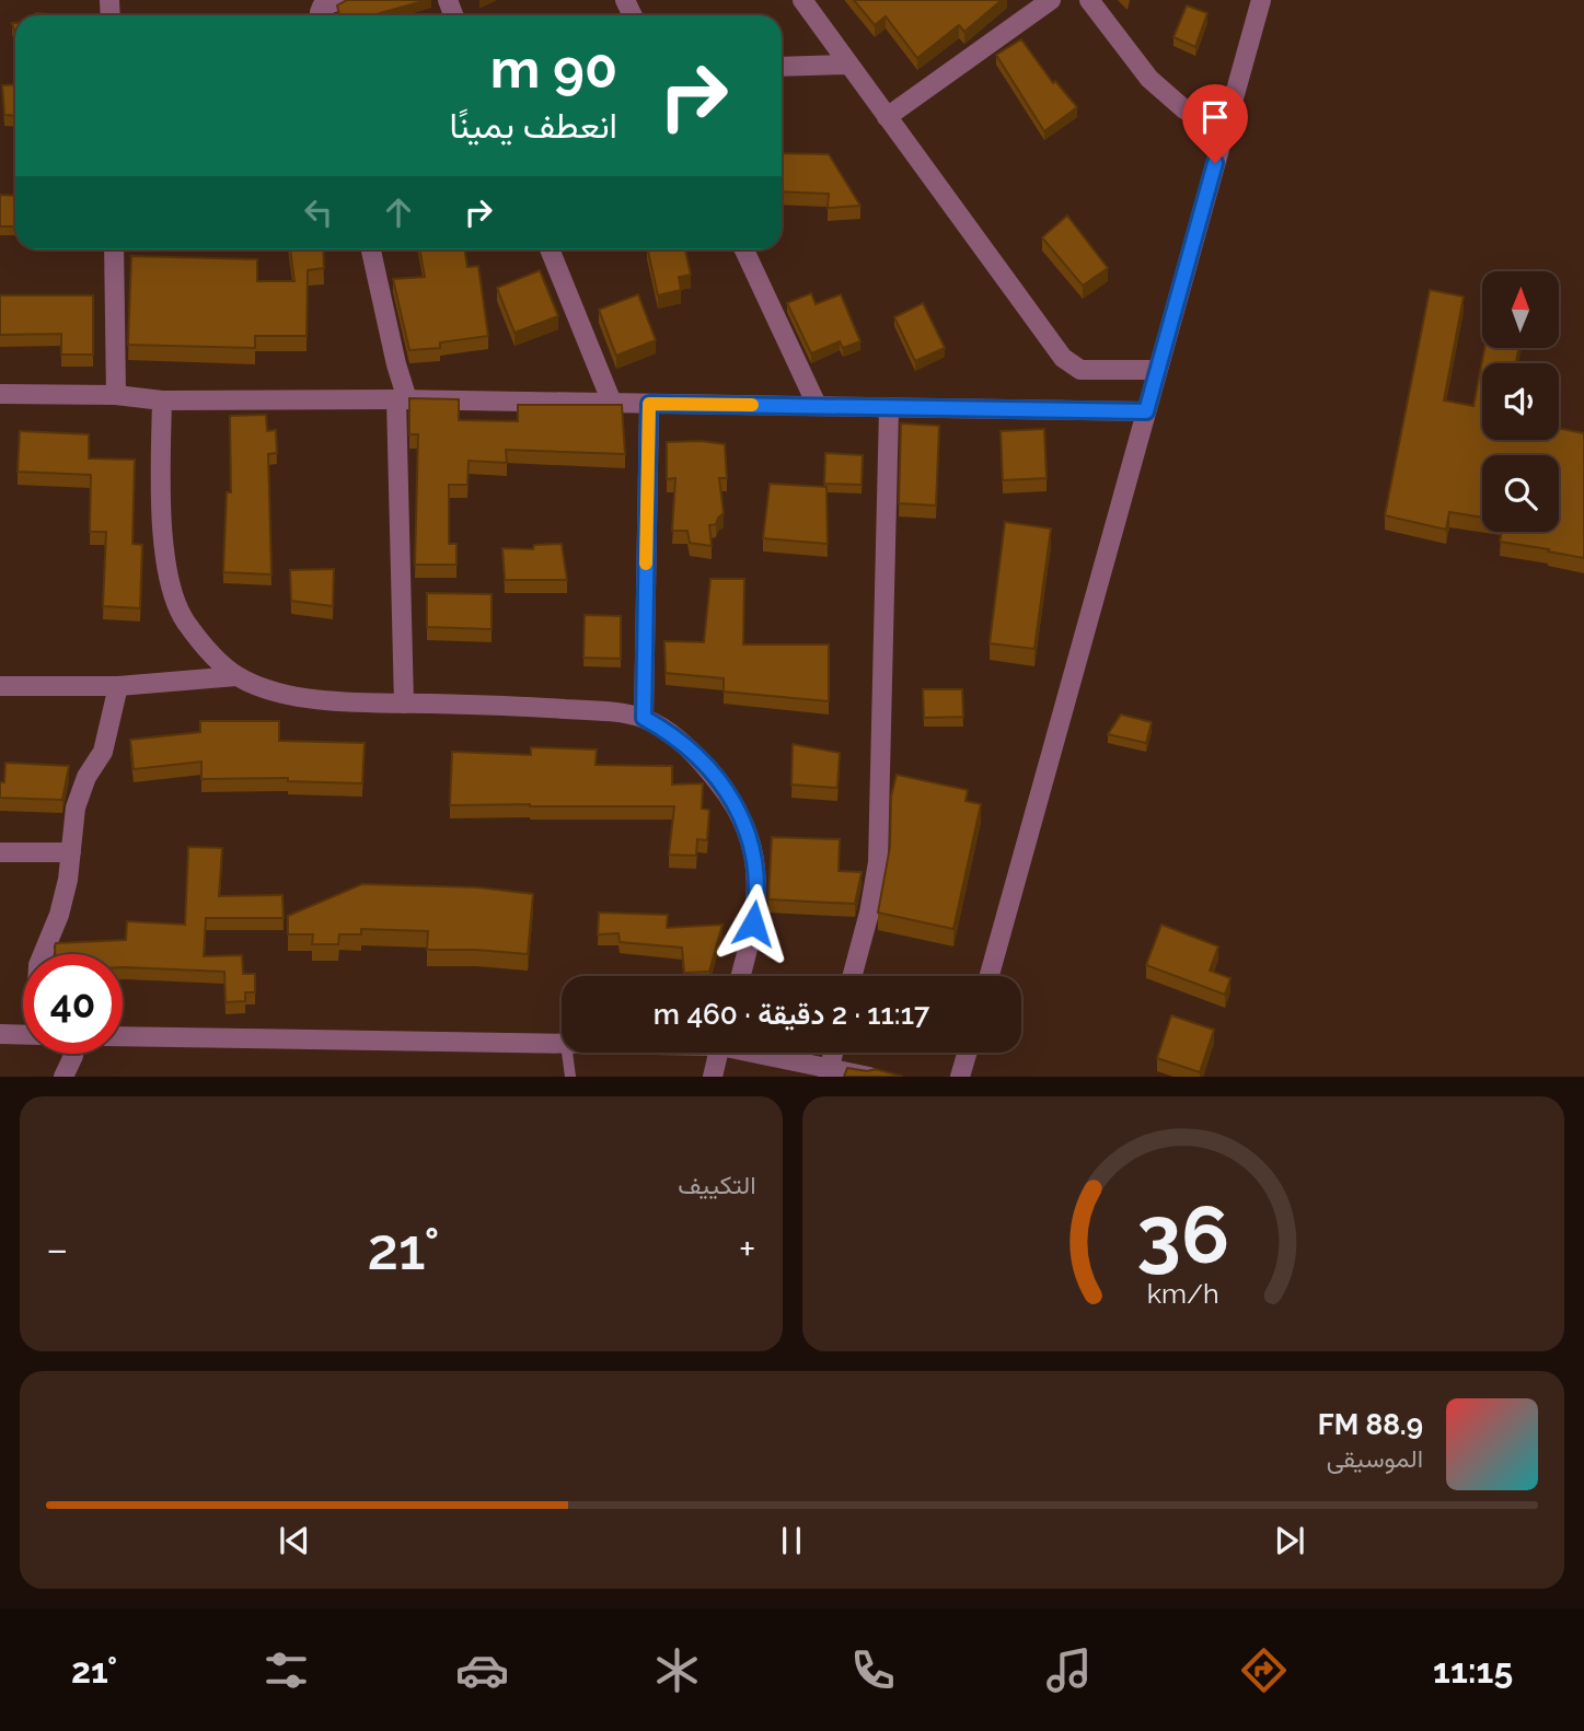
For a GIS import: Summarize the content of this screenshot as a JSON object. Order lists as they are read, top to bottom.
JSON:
{
  "north": "top",
  "page": {
    "turn": ["90 m", "انعطف يمينًا"],
    "limit": "40",
    "trip": "11:17 · 2 دقيقة · 460 m",
    "tile": "التكييف",
    "heat": ["−", "21°", "+"],
    "song": ["88.9 FM", "الموسيقى"],
    "tabs": ["11:15", "21°"],
    "gauge": ["36", "km/h"]
  }
}
